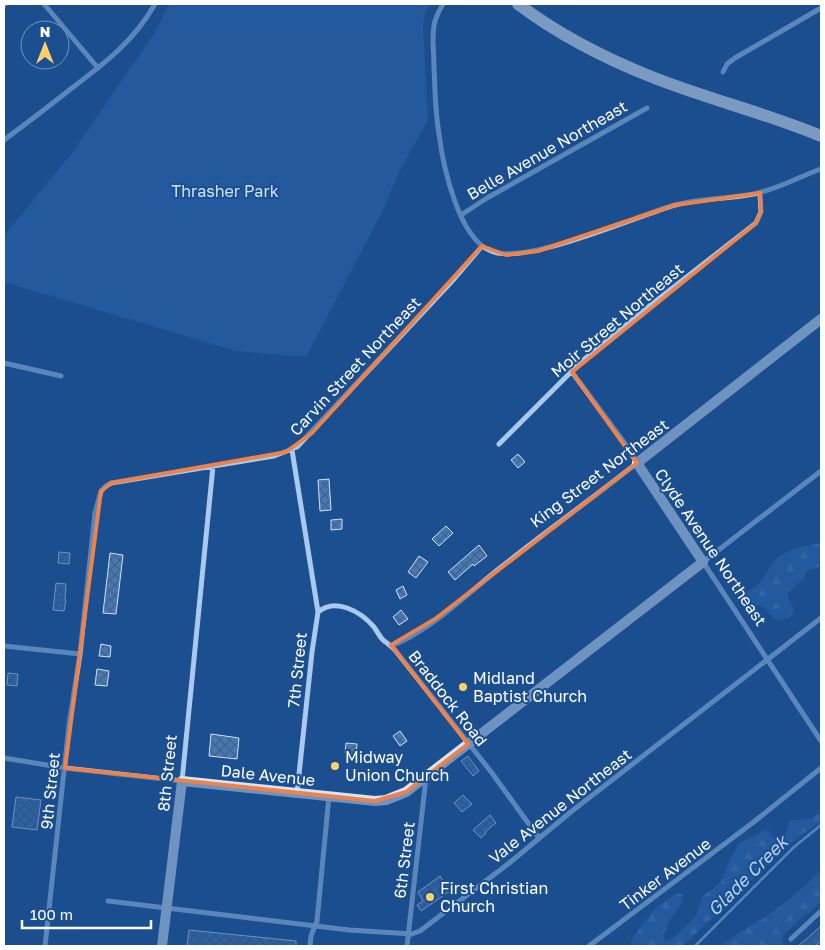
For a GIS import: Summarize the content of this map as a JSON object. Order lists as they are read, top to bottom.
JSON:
{
  "streets": {
    "street": [
      "Belle Avenue Northeast",
      "Moir Street Northeast",
      "Carvin Street Northeast",
      "King Street Northeast",
      "Clyde Avenue Northeast",
      "7th Street",
      "Braddock Road",
      "8th Street",
      "Dale Avenue",
      "9th Street",
      "Vale Avenue Northeast",
      "6th Street",
      "Tinker Avenue"
    ]
  },
  "crossings": [
    ["Moir Street Northeast", "Clyde Avenue Northeast"],
    ["Carvin Street Northeast", "7th Street"],
    ["Carvin Street Northeast", "8th Street"],
    ["Carvin Street Northeast", "9th Street"],
    ["King Street Northeast", "Clyde Avenue Northeast"],
    ["King Street Northeast", "Braddock Road"],
    ["Clyde Avenue Northeast", "Dale Avenue"],
    ["Clyde Avenue Northeast", "Vale Avenue Northeast"],
    ["7th Street", "Braddock Road"],
    ["7th Street", "Dale Avenue"],
    ["Braddock Road", "Dale Avenue"],
    ["Braddock Road", "Vale Avenue Northeast"],
    ["8th Street", "Dale Avenue"],
    ["8th Street", "Vale Avenue Northeast"],
    ["Dale Avenue", "9th Street"],
    ["Dale Avenue", "6th Street"],
    ["Vale Avenue Northeast", "6th Street"]
  ],
  "water": ["Glade Creek"],
  "parks": ["Thrasher Park"],
  "places": ["Midland Baptist Church", "Midway Union Church", "First Christian Church"],
  "scale_bar": "100 m",
  "north": "top"
}
